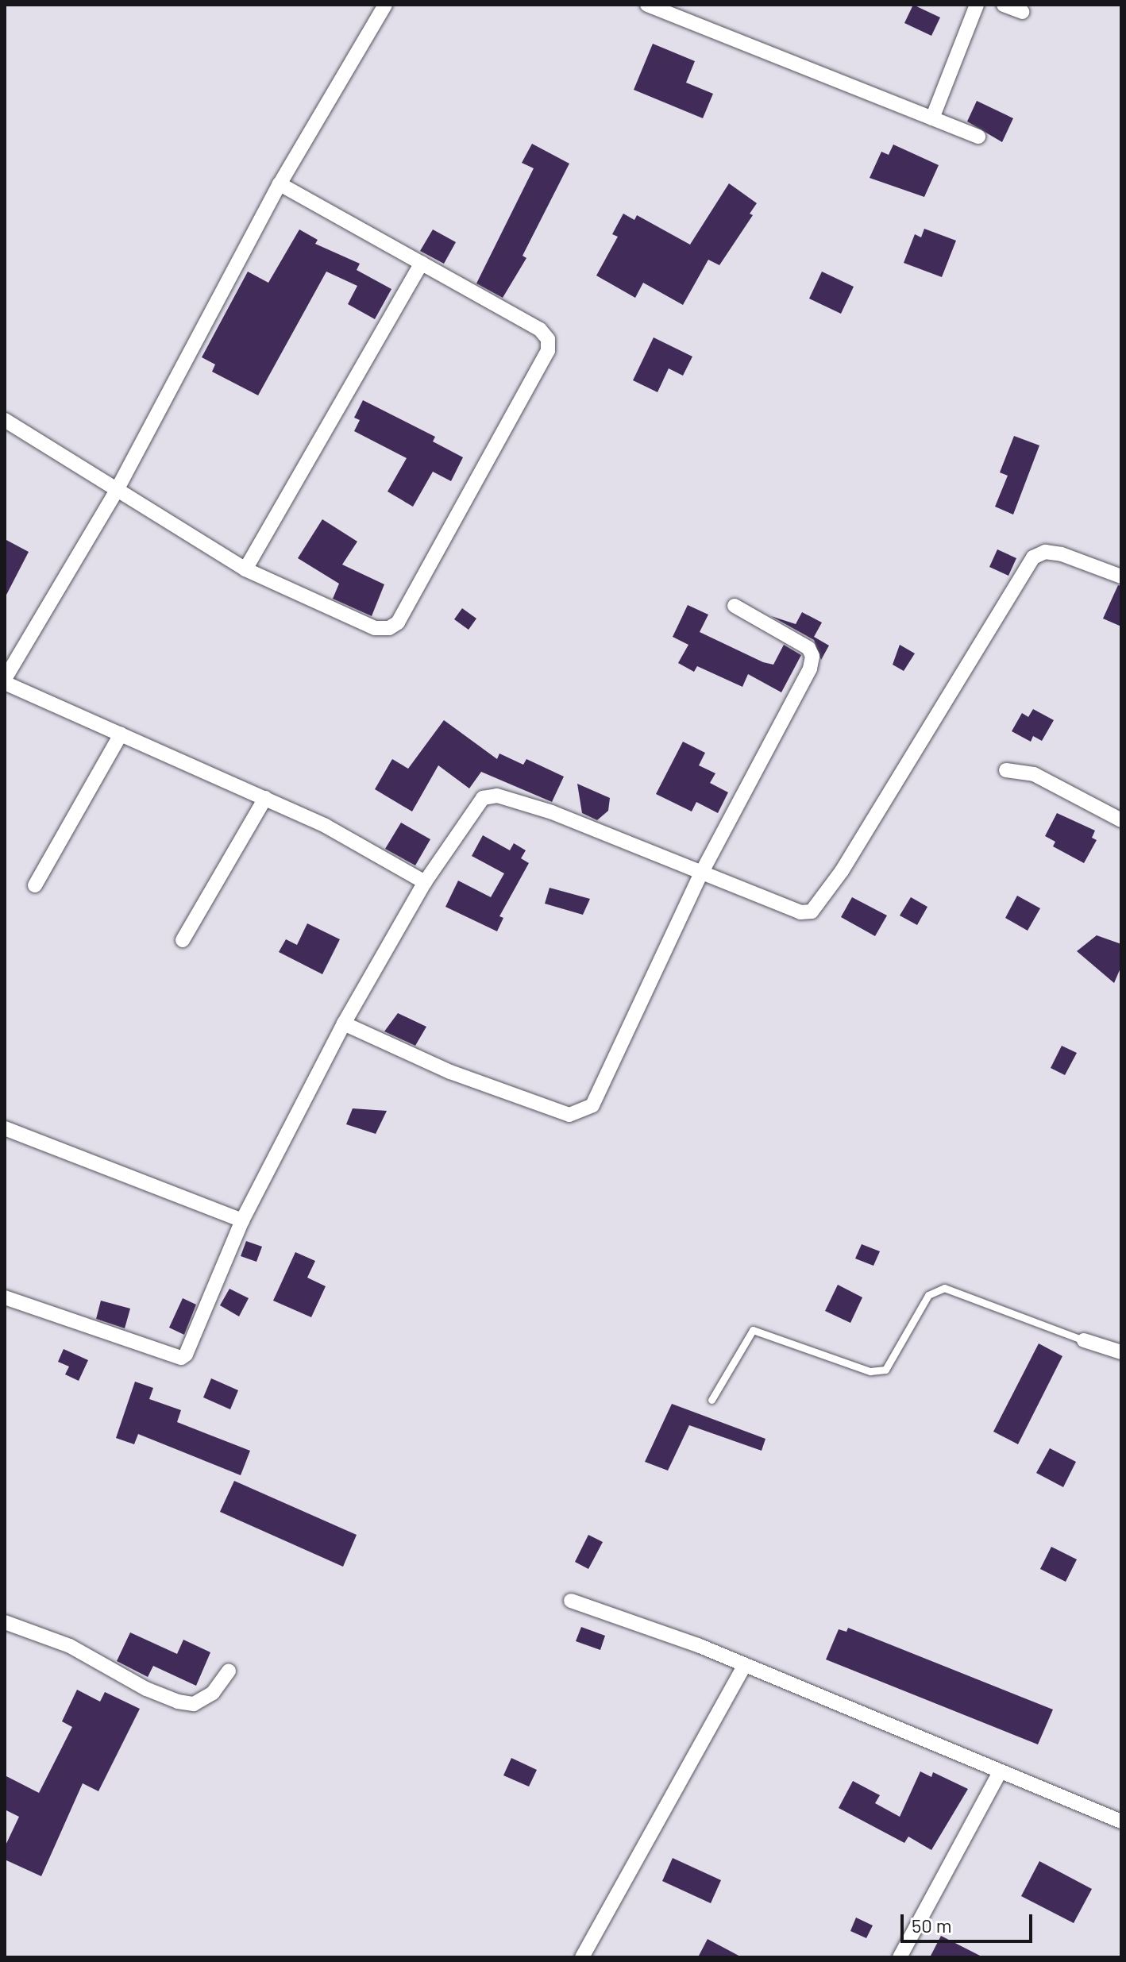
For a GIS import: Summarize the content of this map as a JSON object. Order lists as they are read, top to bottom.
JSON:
{
  "scale_bar": "50 m"
}
